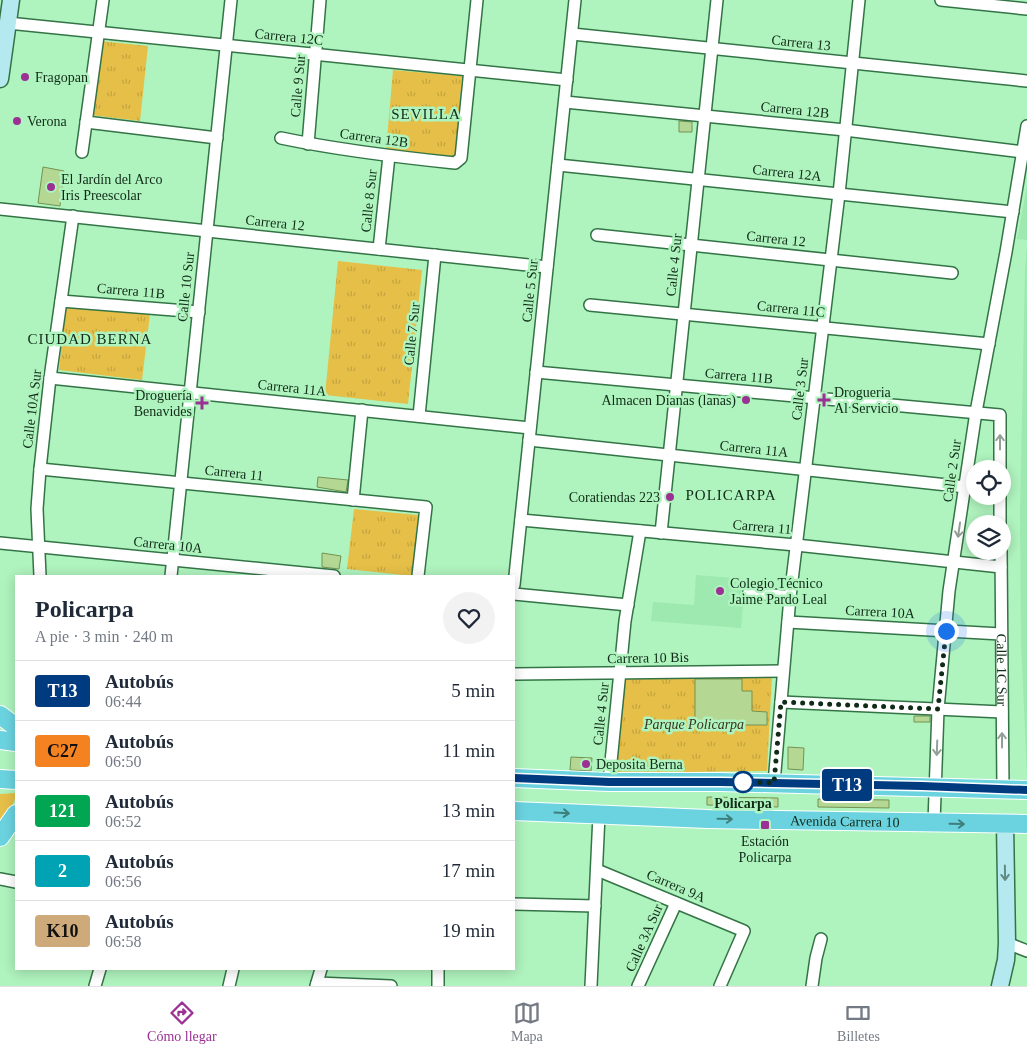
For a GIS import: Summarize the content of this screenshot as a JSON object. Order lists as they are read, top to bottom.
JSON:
{
  "streets": {
    "main road": ["Avenida Carrera 10"],
    "street": [
      "Carrera 12C",
      "Carrera 13",
      "Calle 9 Sur",
      "Carrera 12B",
      "Carrera 12A",
      "Calle 8 Sur",
      "Carrera 12",
      "Calle 4 Sur",
      "Calle 10 Sur",
      "Carrera 11B",
      "Calle 5 Sur",
      "Carrera 11C",
      "Calle 7 Sur",
      "Carrera 11A",
      "Calle 3 Sur",
      "Calle 10A Sur",
      "Calle 2 Sur",
      "Carrera 11",
      "Carrera 10A",
      "Carrera 10 Bis",
      "Calle 1C Sur",
      "Carrera 9A",
      "Calle 3A Sur"
    ]
  },
  "crossings": [
    ["Carrera 12C", "Calle 9 Sur"],
    ["Carrera 12C", "Carrera 12B"],
    ["Carrera 12C", "Calle 10 Sur"],
    ["Carrera 12C", "Calle 5 Sur"],
    ["Carrera 13", "Calle 4 Sur"],
    ["Carrera 13", "Calle 5 Sur"],
    ["Carrera 13", "Calle 3 Sur"],
    ["Calle 9 Sur", "Carrera 12B"],
    ["Carrera 12B", "Calle 8 Sur"],
    ["Carrera 12B", "Calle 4 Sur"],
    ["Carrera 12B", "Calle 5 Sur"],
    ["Carrera 12B", "Calle 3 Sur"],
    ["Carrera 12B", "Calle 2 Sur"],
    ["Carrera 12A", "Calle 4 Sur"],
    ["Carrera 12A", "Calle 5 Sur"],
    ["Carrera 12A", "Calle 3 Sur"],
    ["Carrera 12A", "Calle 2 Sur"],
    ["Calle 8 Sur", "Carrera 12"],
    ["Carrera 12", "Calle 4 Sur"],
    ["Carrera 12", "Calle 10 Sur"],
    ["Carrera 12", "Calle 5 Sur"],
    ["Carrera 12", "Calle 7 Sur"],
    ["Carrera 12", "Calle 3 Sur"],
    ["Carrera 12", "Calle 10A Sur"],
    ["Calle 4 Sur", "Carrera 11B"],
    ["Calle 4 Sur", "Carrera 11C"],
    ["Calle 4 Sur", "Carrera 11A"],
    ["Calle 4 Sur", "Carrera 11"],
    ["Calle 4 Sur", "Carrera 10 Bis"],
    ["Calle 10 Sur", "Carrera 11B"],
    ["Calle 10 Sur", "Carrera 11A"],
    ["Calle 10 Sur", "Carrera 11"],
    ["Calle 10 Sur", "Carrera 10A"],
    ["Carrera 11B", "Calle 5 Sur"],
    ["Carrera 11B", "Calle 3 Sur"],
    ["Carrera 11B", "Calle 10A Sur"],
    ["Carrera 11B", "Calle 2 Sur"],
    ["Calle 5 Sur", "Carrera 11A"],
    ["Calle 5 Sur", "Carrera 11"],
    ["Carrera 11C", "Calle 3 Sur"],
    ["Carrera 11C", "Calle 2 Sur"],
    ["Calle 7 Sur", "Carrera 11A"],
    ["Carrera 11A", "Calle 3 Sur"],
    ["Carrera 11A", "Calle 10A Sur"],
    ["Calle 3 Sur", "Carrera 11"],
    ["Calle 3 Sur", "Carrera 10A"],
    ["Calle 3 Sur", "Carrera 10 Bis"],
    ["Calle 10A Sur", "Carrera 11"],
    ["Calle 10A Sur", "Carrera 10A"],
    ["Calle 2 Sur", "Carrera 11"],
    ["Calle 2 Sur", "Carrera 10A"],
    ["Calle 2 Sur", "Avenida Carrera 10"],
    ["Carrera 11", "Calle 1C Sur"],
    ["Carrera 10A", "Calle 1C Sur"],
    ["Carrera 9A", "Calle 3A Sur"]
  ],
  "districts": ["SEVILLA", "CIUDAD BERNA", "POLICARPA"],
  "parks": ["Parque Policarpa"],
  "places": {
    "other": [
      "Fragopan",
      "Verona",
      "El Jardín del Arco Iris Preescolar",
      "Almacen Dianas (lanas)",
      "Coratiendas 223",
      "Colegio Técnico Jaime Pardo Leal",
      "Deposita Berna",
      "Policarpa"
    ],
    "health": ["Drogueria Al Servicio", "Droguería Benavides"],
    "transit": ["Estación Policarpa"]
  },
  "lines": ["bus line T13"],
  "page": {
    "on_map": "T13",
    "heading": ["Policarpa", "A pie · 3 min · 240 m"],
    "list": [
      {
        "mark": "T13",
        "name": "Autobús",
        "note": "06:44",
        "value": "5 min"
      },
      {
        "mark": "C27",
        "name": "Autobús",
        "note": "06:50",
        "value": "11 min"
      },
      {
        "mark": "121",
        "name": "Autobús",
        "note": "06:52",
        "value": "13 min"
      },
      {
        "mark": "2",
        "name": "Autobús",
        "note": "06:56",
        "value": "17 min"
      },
      {
        "mark": "K10",
        "name": "Autobús",
        "note": "06:58",
        "value": "19 min"
      }
    ],
    "tabs": ["Cómo llegar", "Mapa", "Billetes"]
  }
}
